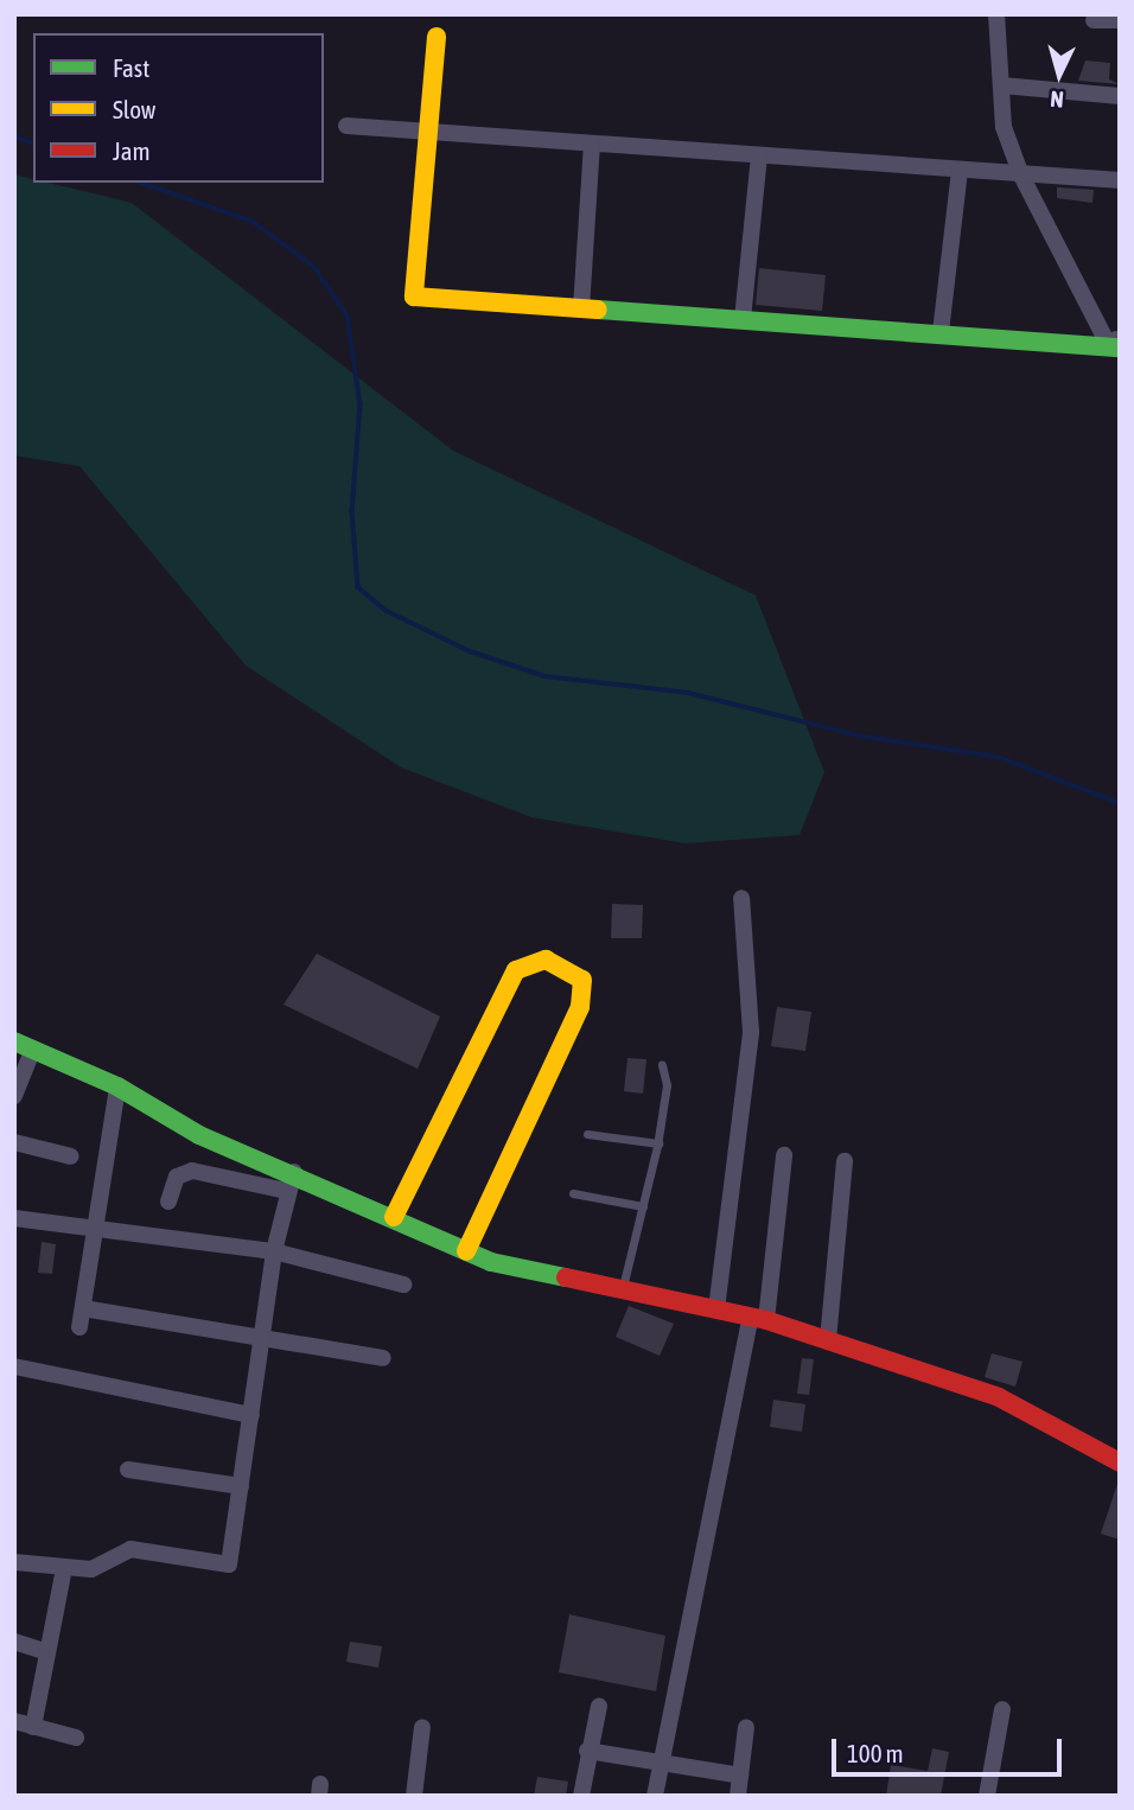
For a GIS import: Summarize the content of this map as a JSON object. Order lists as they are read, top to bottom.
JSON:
{
  "legend": ["Fast", "Slow", "Jam"],
  "scale_bar": "100 m",
  "north": "bottom"
}
